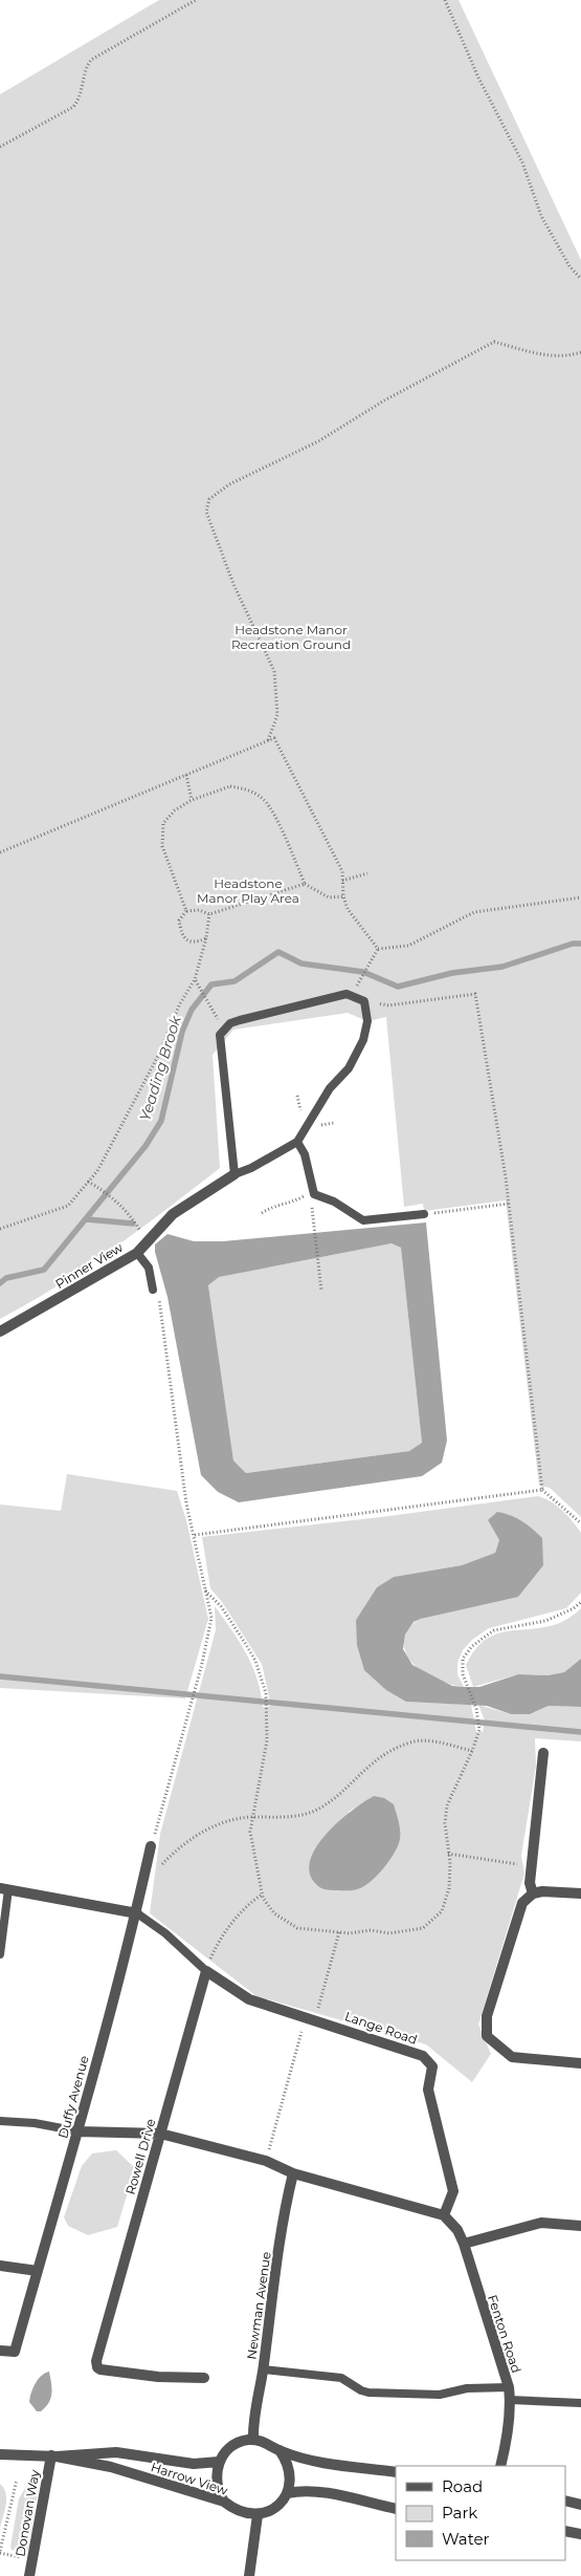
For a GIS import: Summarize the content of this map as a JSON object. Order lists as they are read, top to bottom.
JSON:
{
  "streets": {
    "street": [
      "Pinner View",
      "Lange Road",
      "Duffy Avenue",
      "Rowell Drive",
      "Newman Avenue",
      "Fenton Road",
      "Harrow View",
      "Donovan Way"
    ]
  },
  "crossings": [
    ["Lange Road", "Rowell Drive"],
    ["Lange Road", "Fenton Road"],
    ["Newman Avenue", "Harrow View"],
    ["Harrow View", "Donovan Way"]
  ],
  "water": ["Yeading Brook"],
  "parks": ["Headstone Manor Recreation Ground", "Headstone Manor Play Area"],
  "legend": ["Road", "Park", "Water"]
}
